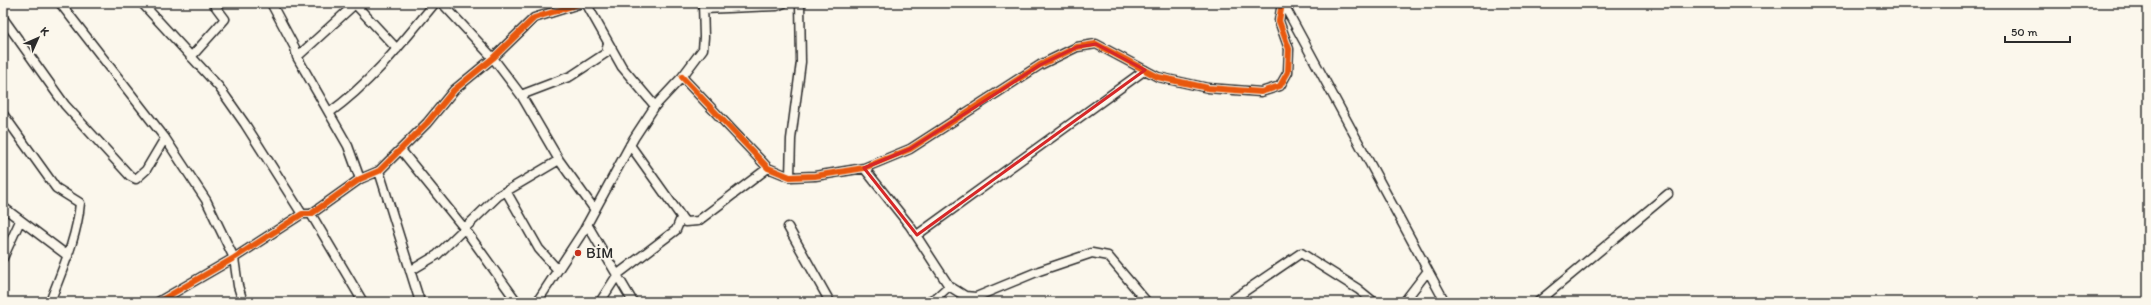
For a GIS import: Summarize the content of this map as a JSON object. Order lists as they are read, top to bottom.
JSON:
{
  "places": ["BİM"],
  "scale_bar": "50 m",
  "north": "top right"
}
